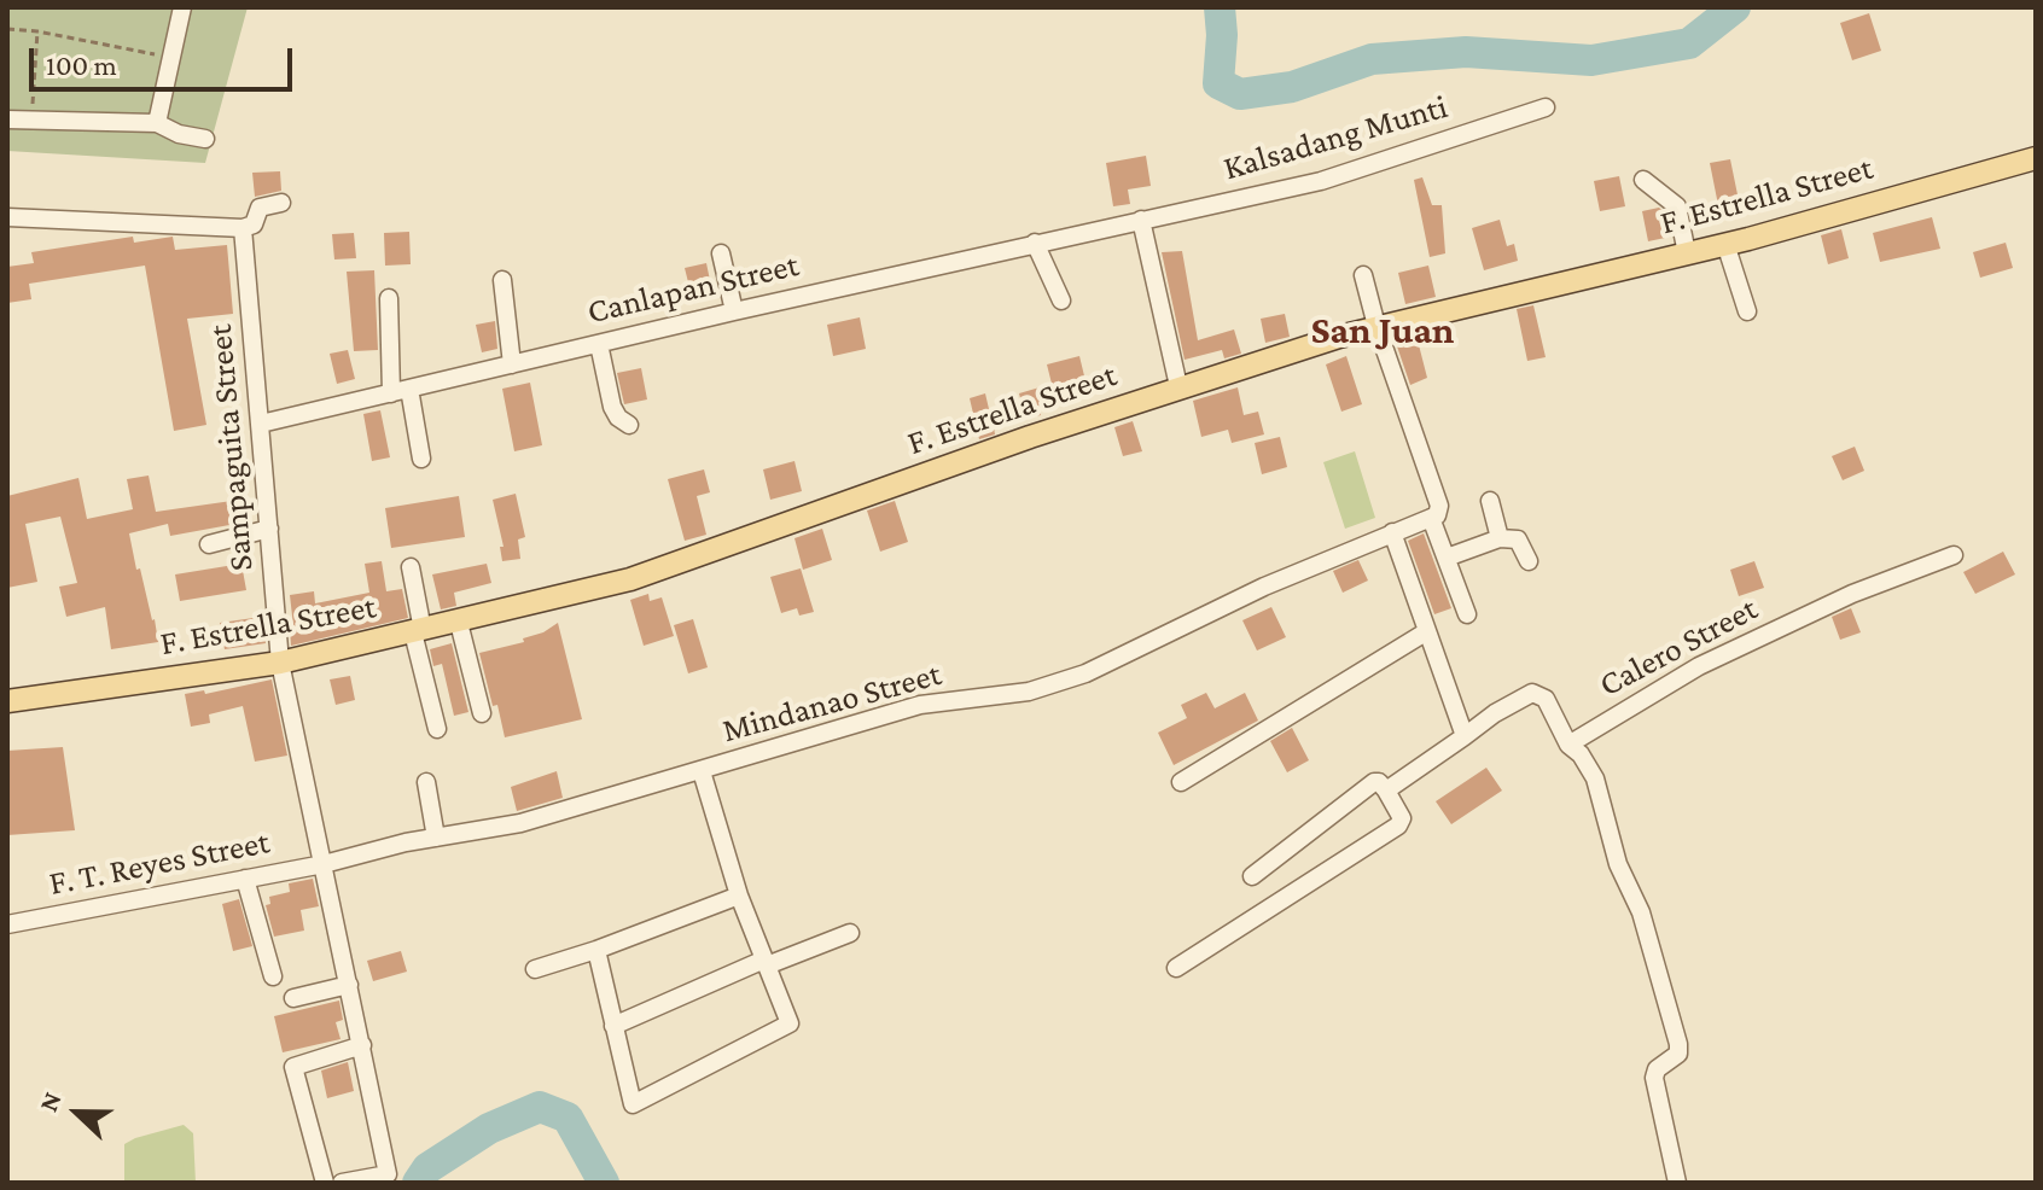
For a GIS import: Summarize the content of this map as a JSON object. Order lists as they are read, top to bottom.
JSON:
{
  "streets": {
    "main road": ["F. Estrella Street"],
    "street": [
      "Kalsadang Munti",
      "Canlapan Street",
      "Sampaguita Street",
      "Calero Street",
      "Mindanao Street",
      "F. T. Reyes Street"
    ]
  },
  "crossings": [
    ["Kalsadang Munti", "Canlapan Street"],
    ["F. Estrella Street", "Sampaguita Street"],
    ["Canlapan Street", "Sampaguita Street"],
    ["Sampaguita Street", "Mindanao Street"],
    ["Sampaguita Street", "F. T. Reyes Street"],
    ["Mindanao Street", "F. T. Reyes Street"]
  ],
  "districts": ["San Juan"],
  "scale_bar": "100 m",
  "north": "left"
}
